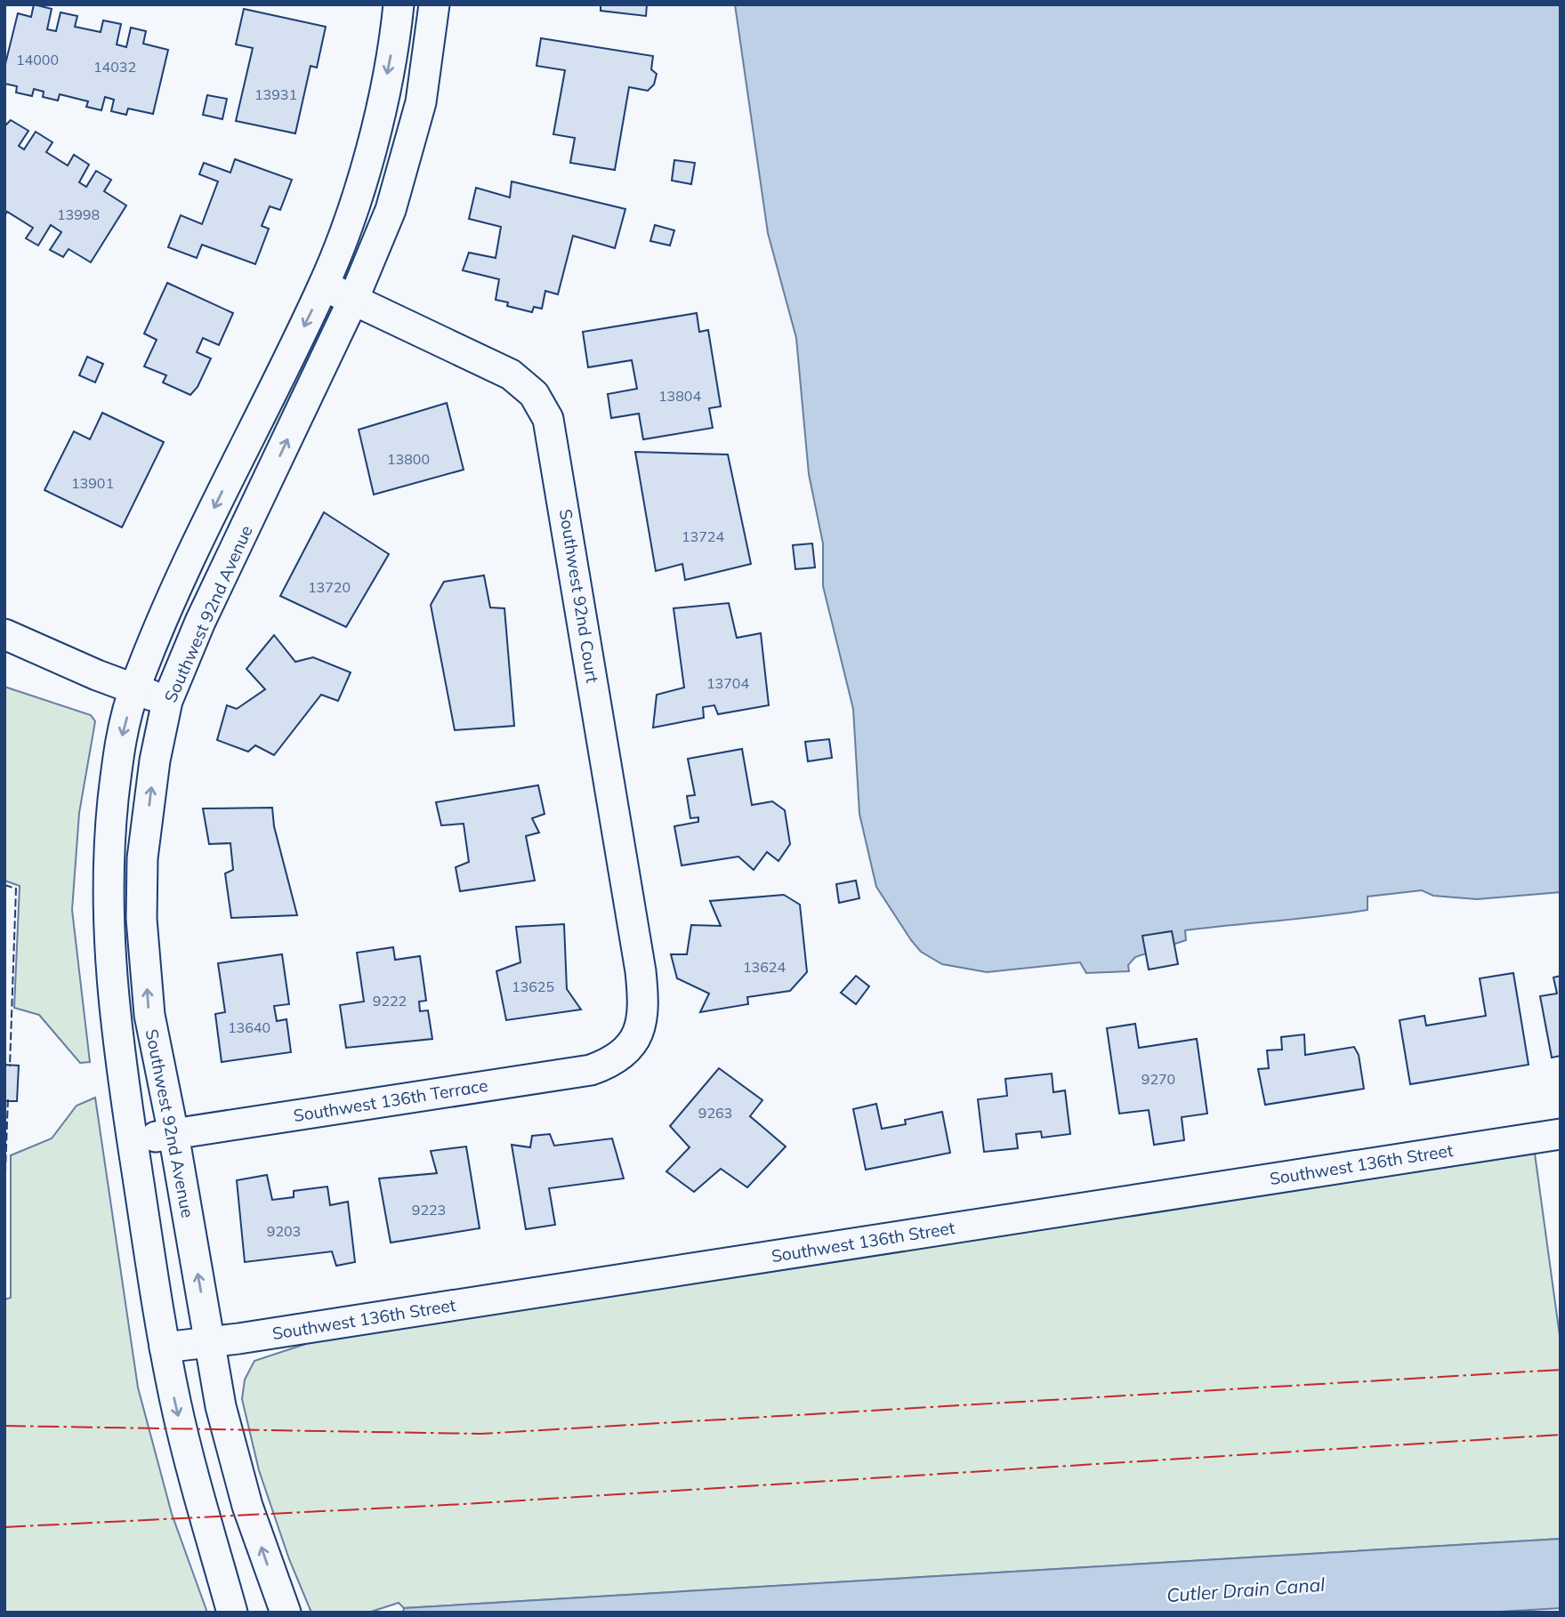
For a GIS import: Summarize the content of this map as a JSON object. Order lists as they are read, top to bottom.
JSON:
{
  "streets": {
    "street": [
      "Southwest 92nd Court",
      "Southwest 92nd Avenue",
      "Southwest 136th Terrace",
      "Southwest 136th Street"
    ]
  },
  "crossings": [
    ["Southwest 92nd Court", "Southwest 92nd Avenue"],
    ["Southwest 92nd Court", "Southwest 136th Terrace"],
    ["Southwest 92nd Avenue", "Southwest 136th Terrace"],
    ["Southwest 92nd Avenue", "Southwest 136th Street"]
  ],
  "water": ["Cutler Drain Canal"],
  "house_numbers": [
    "14000",
    "14032",
    "13931",
    "13998",
    "13804",
    "13800",
    "13901",
    "13724",
    "13720",
    "13704",
    "13624",
    "13625",
    "9222",
    "13640",
    "9270",
    "9263",
    "9223",
    "9203"
  ]
}
